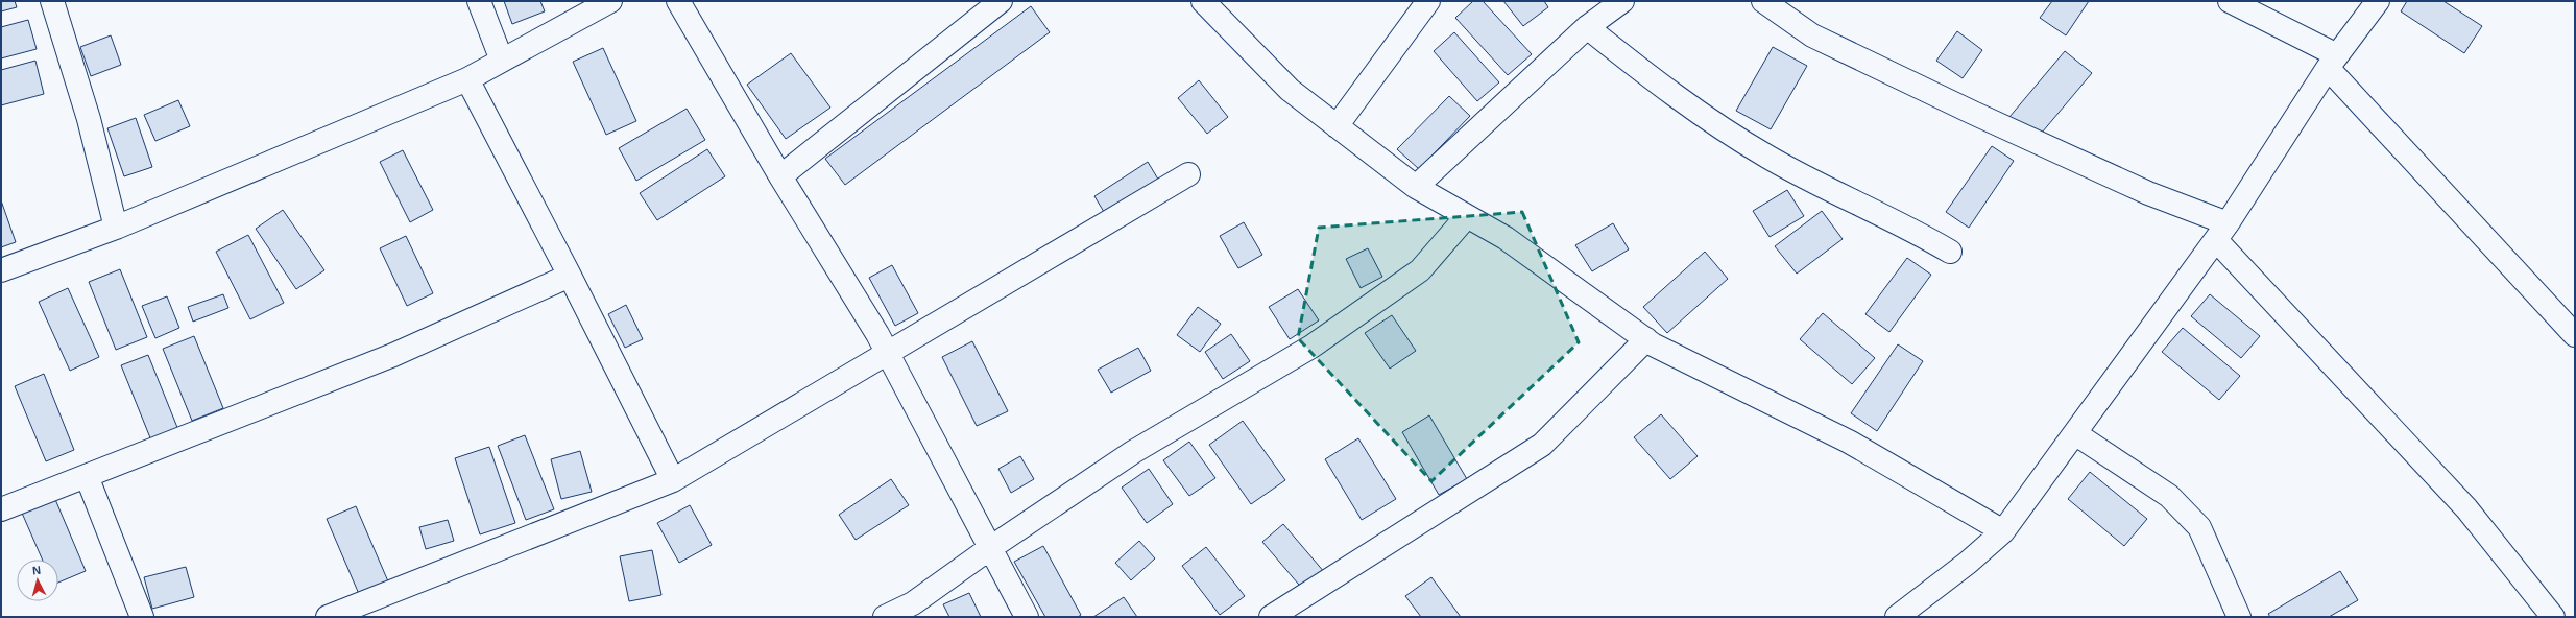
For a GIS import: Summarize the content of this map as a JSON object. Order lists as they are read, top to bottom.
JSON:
{
  "north": "top"
}
